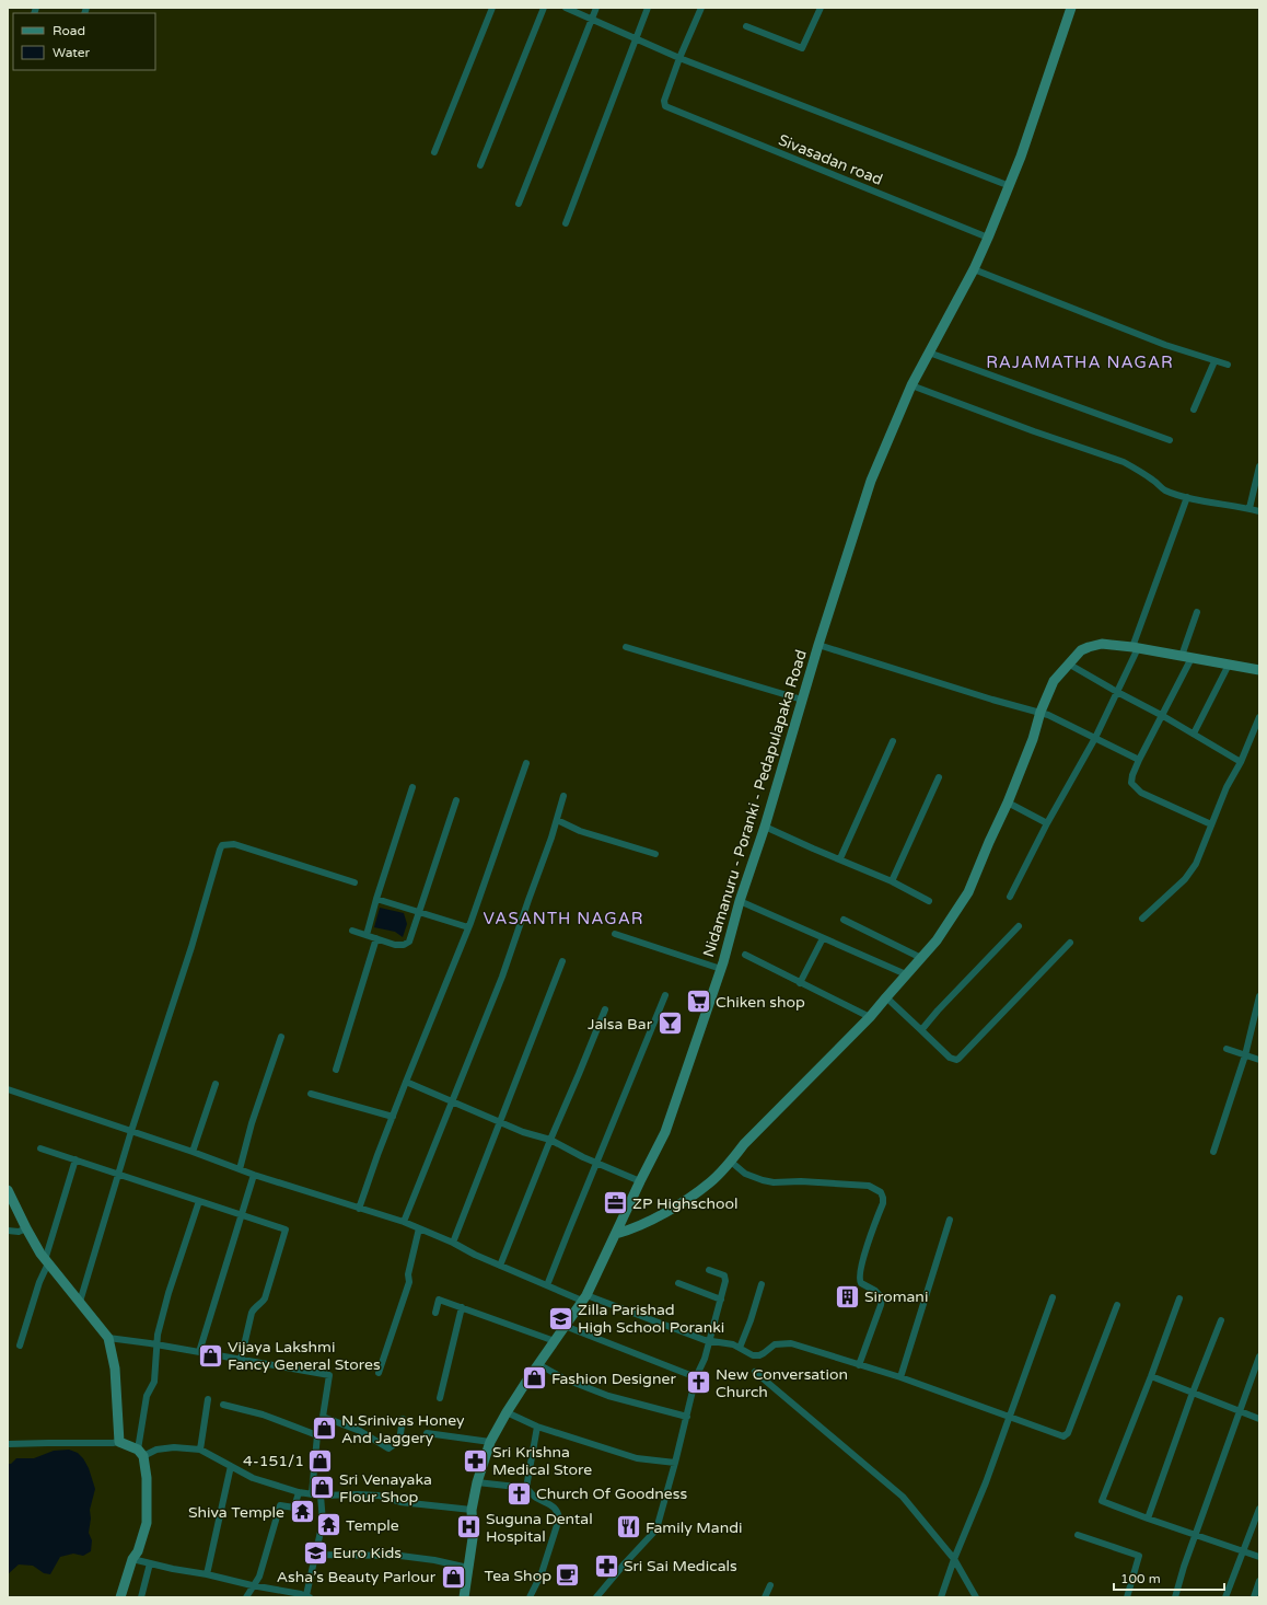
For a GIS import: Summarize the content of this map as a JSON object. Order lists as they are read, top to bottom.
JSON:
{
  "streets": {
    "main road": ["Nidamanuru - Poranki - Pedapulapaka Road"],
    "street": ["Sivasadan road"]
  },
  "crossings": [
    ["Sivasadan road", "Nidamanuru - Poranki - Pedapulapaka Road"]
  ],
  "districts": ["RAJAMATHA NAGAR", "VASANTH NAGAR"],
  "places": {
    "supermarket": ["Chiken shop"],
    "bar": ["Jalsa Bar"],
    "office": ["ZP Highschool"],
    "building": ["Siromani"],
    "school or university": ["Zilla Parishad High School Poranki", "Euro Kids"],
    "shop": [
      "Vijaya Lakshmi Fancy General Stores",
      "Fashion Designer",
      "N.Srinivas Honey And Jaggery",
      "4-151/1",
      "Sri Venayaka Flour Shop",
      "Asha’s Beauty Parlour"
    ],
    "church": ["New Conversation Church", "Church Of Goodness"],
    "pharmacy": ["Sri Krishna Medical Store", "Sri Sai Medicals"],
    "temple": ["Shiva Temple", "Temple"],
    "hospital": ["Suguna Dental Hospital"],
    "restaurant": ["Family Mandi"],
    "cafe": ["Tea Shop"]
  },
  "legend": ["Road", "Water"],
  "scale_bar": "100 m"
}
